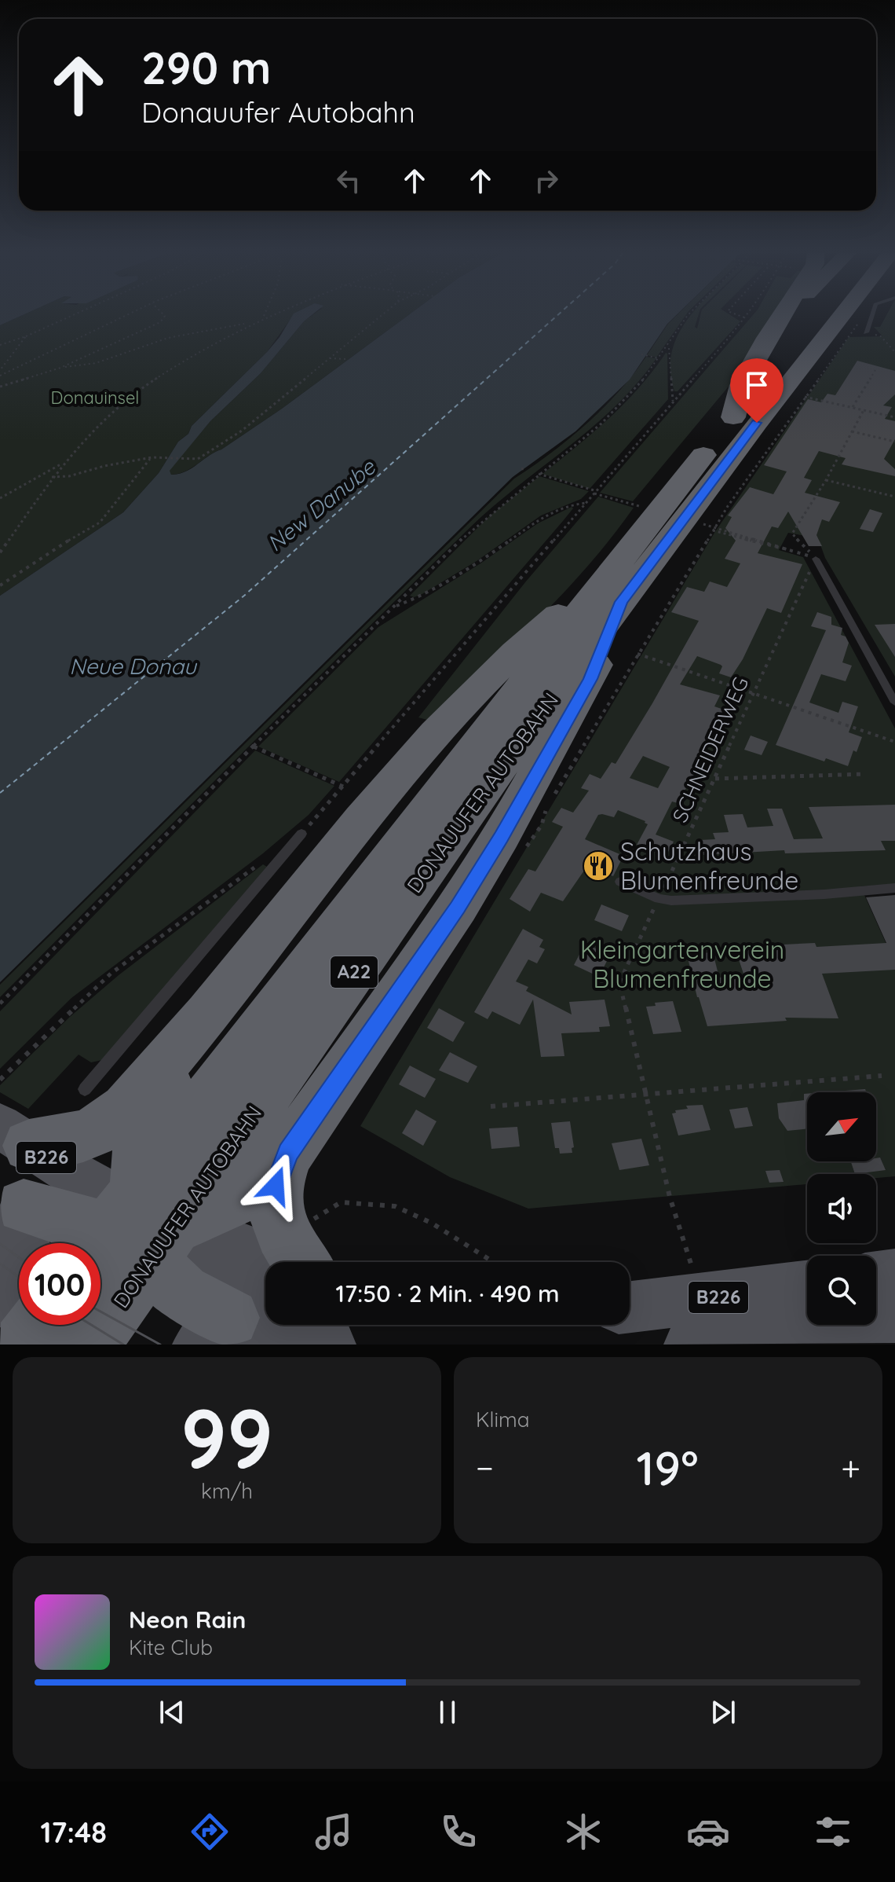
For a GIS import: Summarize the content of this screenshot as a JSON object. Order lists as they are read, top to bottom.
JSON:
{
  "streets": {
    "highway": ["DONAUUFER AUTOBAHN", "A22"],
    "main road": ["B226"],
    "path": ["SCHNEIDERWEG"]
  },
  "crossings": [
    ["DONAUUFER AUTOBAHN", "B226"]
  ],
  "water": ["New Danube", "Neue Donau"],
  "parks": ["Donauinsel", "Kleingartenverein Blumenfreunde"],
  "places": {
    "restaurant": ["Schutzhaus Blumenfreunde"]
  },
  "north": "top right",
  "page": {
    "turn": ["290 m", "Donauufer Autobahn"],
    "limit": "100",
    "trip": "17:50 · 2 Min. · 490 m",
    "tile": [
      ["99", "km/h"],
      "Klima"
    ],
    "heat": ["−", "19°", "+"],
    "song": ["Neon Rain", "Kite Club"],
    "tabs": "17:48"
  }
}
